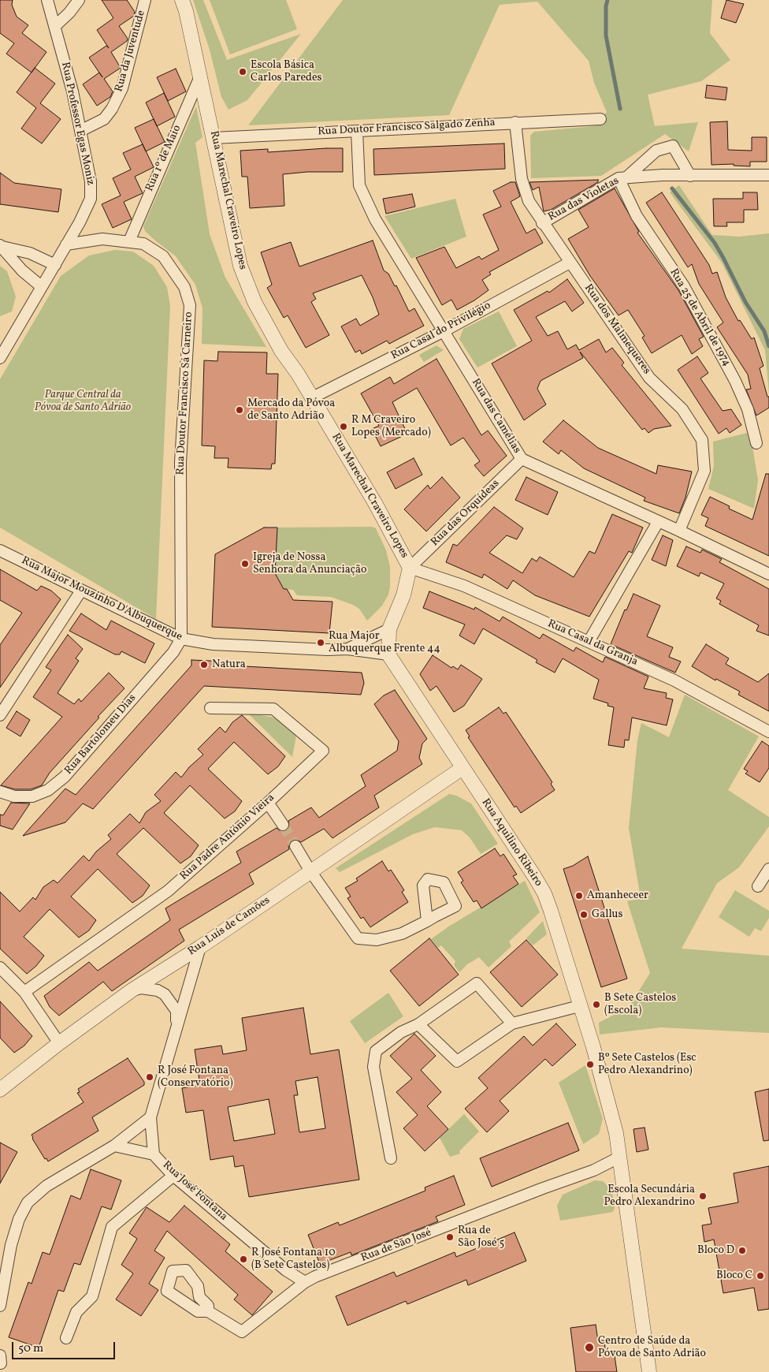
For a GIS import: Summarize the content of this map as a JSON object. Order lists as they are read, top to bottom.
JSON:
{
  "streets": {
    "street": [
      "Rua da Juventude",
      "Rua Professor Egas Moniz",
      "Rua Doutor Francisco Salgado Zenha",
      "Rua 1º de Maio",
      "Rua das Violetas",
      "Rua Marechal Craveiro Lopes",
      "Rua 25 de Abril de 1974",
      "Rua dos Malmequeres",
      "Rua Casal do Privilégio",
      "Rua Doutor Francisco Sá Carneiro",
      "Rua das Camélias",
      "Rua das Orquídeas",
      "Rua Major Mouzinho D'Albuquerque",
      "Rua Casal da Granja",
      "Rua Bartolomeu Dias",
      "Rua Padre António Vieira",
      "Rua Aquilino Ribeiro",
      "Rua Luís de Camões",
      "Rua José Fontana",
      "Rua de São José"
    ]
  },
  "crossings": [
    ["Rua da Juventude", "Rua Professor Egas Moniz"],
    ["Rua Professor Egas Moniz", "Rua Doutor Francisco Sá Carneiro"],
    ["Rua Doutor Francisco Salgado Zenha", "Rua Marechal Craveiro Lopes"],
    ["Rua Doutor Francisco Salgado Zenha", "Rua dos Malmequeres"],
    ["Rua Doutor Francisco Salgado Zenha", "Rua das Camélias"],
    ["Rua 1º de Maio", "Rua Marechal Craveiro Lopes"],
    ["Rua 1º de Maio", "Rua Doutor Francisco Sá Carneiro"],
    ["Rua das Violetas", "Rua 25 de Abril de 1974"],
    ["Rua das Violetas", "Rua dos Malmequeres"],
    ["Rua Marechal Craveiro Lopes", "Rua Casal do Privilégio"],
    ["Rua Marechal Craveiro Lopes", "Rua das Orquídeas"],
    ["Rua Marechal Craveiro Lopes", "Rua Major Mouzinho D'Albuquerque"],
    ["Rua Marechal Craveiro Lopes", "Rua Casal da Granja"],
    ["Rua dos Malmequeres", "Rua Casal do Privilégio"],
    ["Rua dos Malmequeres", "Rua das Camélias"],
    ["Rua Casal do Privilégio", "Rua das Camélias"],
    ["Rua Doutor Francisco Sá Carneiro", "Rua Major Mouzinho D'Albuquerque"],
    ["Rua Doutor Francisco Sá Carneiro", "Rua Bartolomeu Dias"],
    ["Rua das Camélias", "Rua das Orquídeas"],
    ["Rua das Orquídeas", "Rua Casal da Granja"],
    ["Rua Major Mouzinho D'Albuquerque", "Rua Bartolomeu Dias"],
    ["Rua Aquilino Ribeiro", "Rua Luís de Camões"],
    ["Rua Aquilino Ribeiro", "Rua de São José"],
    ["Rua Luís de Camões", "Rua José Fontana"],
    ["Rua José Fontana", "Rua de São José"]
  ],
  "parks": ["Parque Central da Póvoa de Santo Adrião"],
  "places": [
    "Escola Básica Carlos Paredes",
    "Mercado da Póvoa de Santo Adrião",
    "R M Craveiro Lopes (Mercado)",
    "Igreja de Nossa Senhora da Anunciação",
    "Rua Major Albuquerque Frente 44",
    "Natura",
    "Amanheceer",
    "Gallus",
    "B Sete Castelos (Escola)",
    "Bº Sete Castelos (Esc Pedro Alexandrino)",
    "R José Fontana (Conservatório)",
    "Escola Secundária Pedro Alexandrino",
    "Rua de São José 5",
    "Bloco D",
    "R José Fontana 10 (B Sete Castelos)",
    "Bloco C",
    "Centro de Saúde da Póvoa de Santo Adrião"
  ],
  "scale_bar": "50 m"
}
